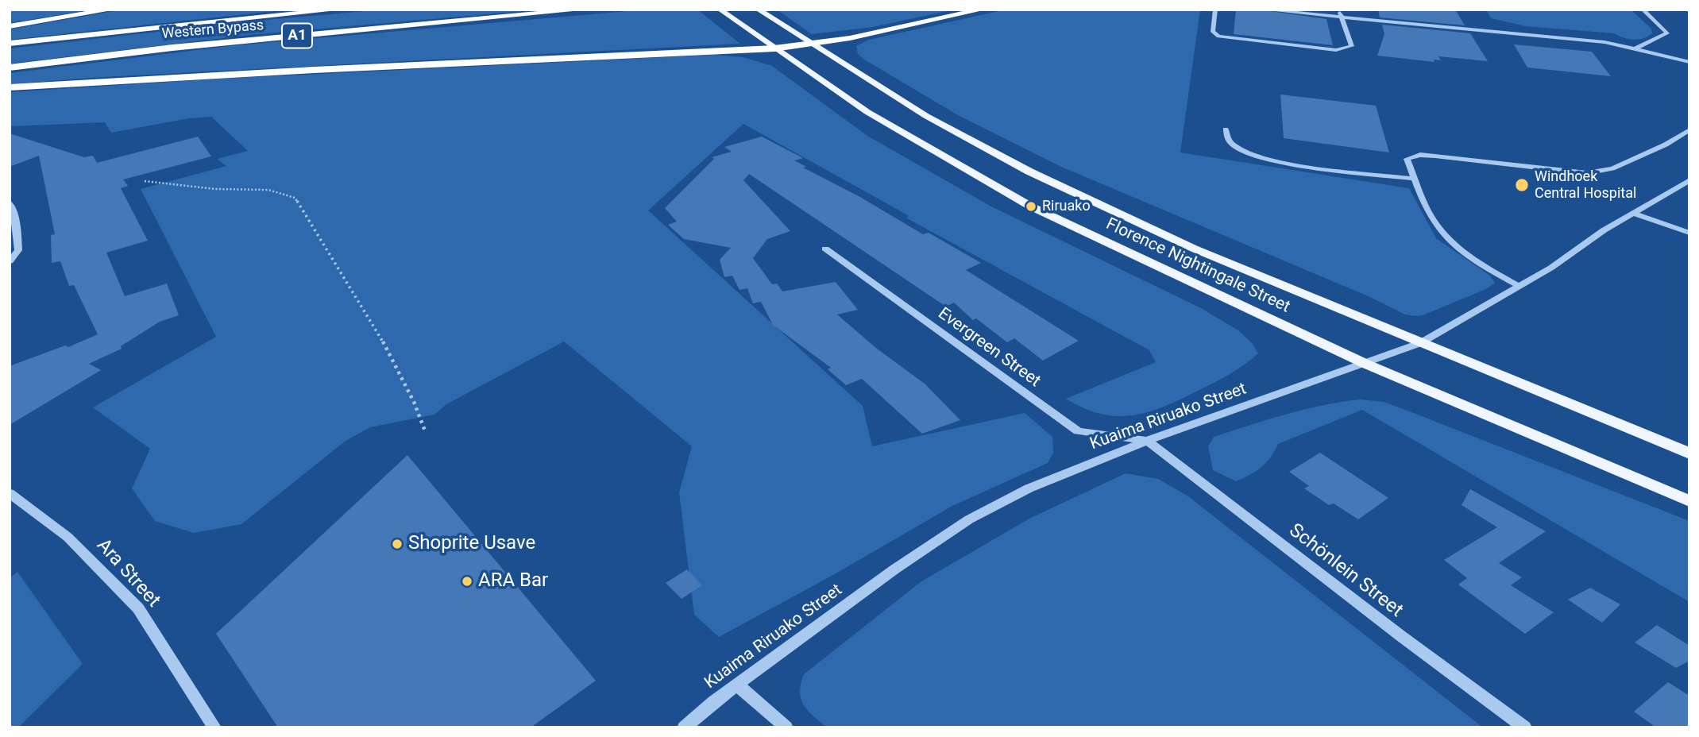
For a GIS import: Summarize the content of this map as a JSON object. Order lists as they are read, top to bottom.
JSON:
{
  "streets": {
    "highway": ["Western Bypass", "A1"],
    "main road": ["Florence Nightingale Street"],
    "street": [
      "Evergreen Street",
      "Kuaima Riruako Street",
      "Schönlein Street",
      "Ara Street"
    ]
  },
  "crossings": [
    ["Florence Nightingale Street", "Kuaima Riruako Street"],
    ["Evergreen Street", "Kuaima Riruako Street"],
    ["Evergreen Street", "Schönlein Street"],
    ["Kuaima Riruako Street", "Schönlein Street"]
  ],
  "places": [
    "Windhoek Central Hospital",
    "Riruako",
    "Shoprite Usave",
    "ARA Bar"
  ]
}
